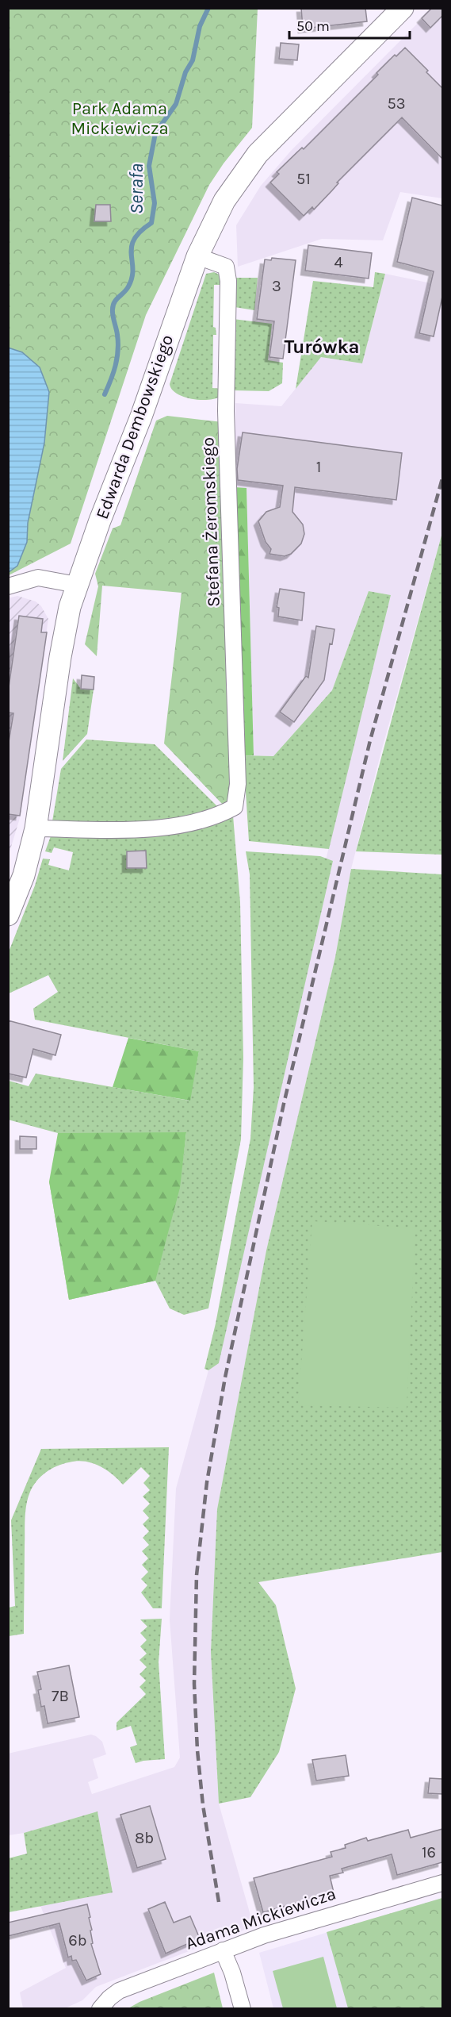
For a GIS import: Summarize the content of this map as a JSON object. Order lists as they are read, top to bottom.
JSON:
{
  "streets": {
    "street": ["Edwarda Dembowskiego", "Stefana Żeromskiego", "Adama Mickiewicza"]
  },
  "crossings": [
    ["Edwarda Dembowskiego", "Stefana Żeromskiego"]
  ],
  "districts": ["Turówka"],
  "water": ["Serafa"],
  "parks": ["Park Adama Mickiewicza"],
  "house_numbers": [
    "53",
    "51",
    "4",
    "3",
    "1",
    "7B",
    "8b",
    "16",
    "6b"
  ],
  "scale_bar": "50 m"
}
